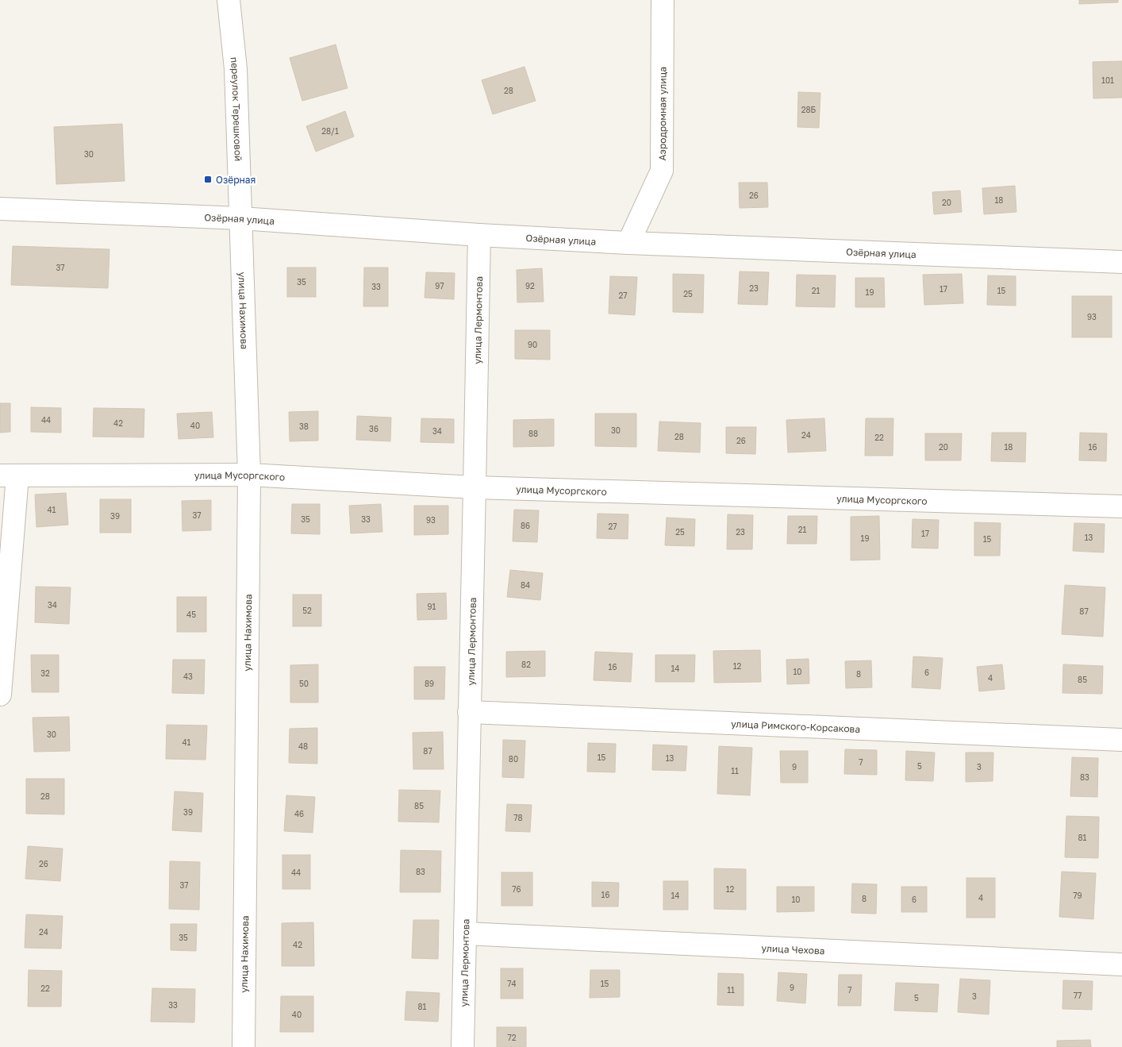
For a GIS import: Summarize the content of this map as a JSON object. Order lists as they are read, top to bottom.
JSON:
{
  "streets": {
    "street": [
      "переулок Терешковой",
      "Аэродромная улица",
      "Озёрная улица",
      "улица Нахимова",
      "улица Лермонтова",
      "улица Мусоргского",
      "улица Римского-Корсакова",
      "улица Чехова"
    ]
  },
  "crossings": [
    ["переулок Терешковой", "Озёрная улица"],
    ["переулок Терешковой", "улица Нахимова"],
    ["Аэродромная улица", "Озёрная улица"],
    ["Озёрная улица", "улица Нахимова"],
    ["Озёрная улица", "улица Лермонтова"],
    ["улица Нахимова", "улица Мусоргского"],
    ["улица Лермонтова", "улица Мусоргского"],
    ["улица Лермонтова", "улица Римского-Корсакова"],
    ["улица Лермонтова", "улица Чехова"]
  ],
  "places": {
    "transit": ["Озёрная"]
  },
  "house_numbers": [
    "101",
    "28",
    "28Б",
    "28/1",
    "30",
    "26",
    "18",
    "20",
    "37",
    "35",
    "97",
    "92",
    "33",
    "23",
    "17",
    "21",
    "15",
    "19",
    "25",
    "27",
    "93",
    "90",
    "44",
    "42",
    "40",
    "38",
    "36",
    "30",
    "34",
    "88",
    "24",
    "28",
    "22",
    "26",
    "20",
    "18",
    "16",
    "41",
    "37",
    "39",
    "35",
    "33",
    "93",
    "86",
    "27",
    "21",
    "25",
    "23",
    "17",
    "13",
    "19",
    "15",
    "84",
    "34",
    "91",
    "52",
    "87",
    "45",
    "82",
    "12",
    "16",
    "14",
    "10",
    "6",
    "32",
    "8",
    "43",
    "4",
    "85",
    "50",
    "89",
    "30",
    "41",
    "48",
    "87",
    "15",
    "13",
    "80",
    "7",
    "5",
    "9",
    "3",
    "11",
    "83",
    "28",
    "85",
    "39",
    "46",
    "78",
    "81",
    "26",
    "83",
    "44",
    "37",
    "76",
    "12",
    "16",
    "14",
    "79",
    "4",
    "8",
    "10",
    "6",
    "24",
    "35",
    "42",
    "74",
    "15",
    "9",
    "22",
    "11",
    "7",
    "77",
    "3",
    "5",
    "33",
    "81",
    "40",
    "72"
  ]
}
